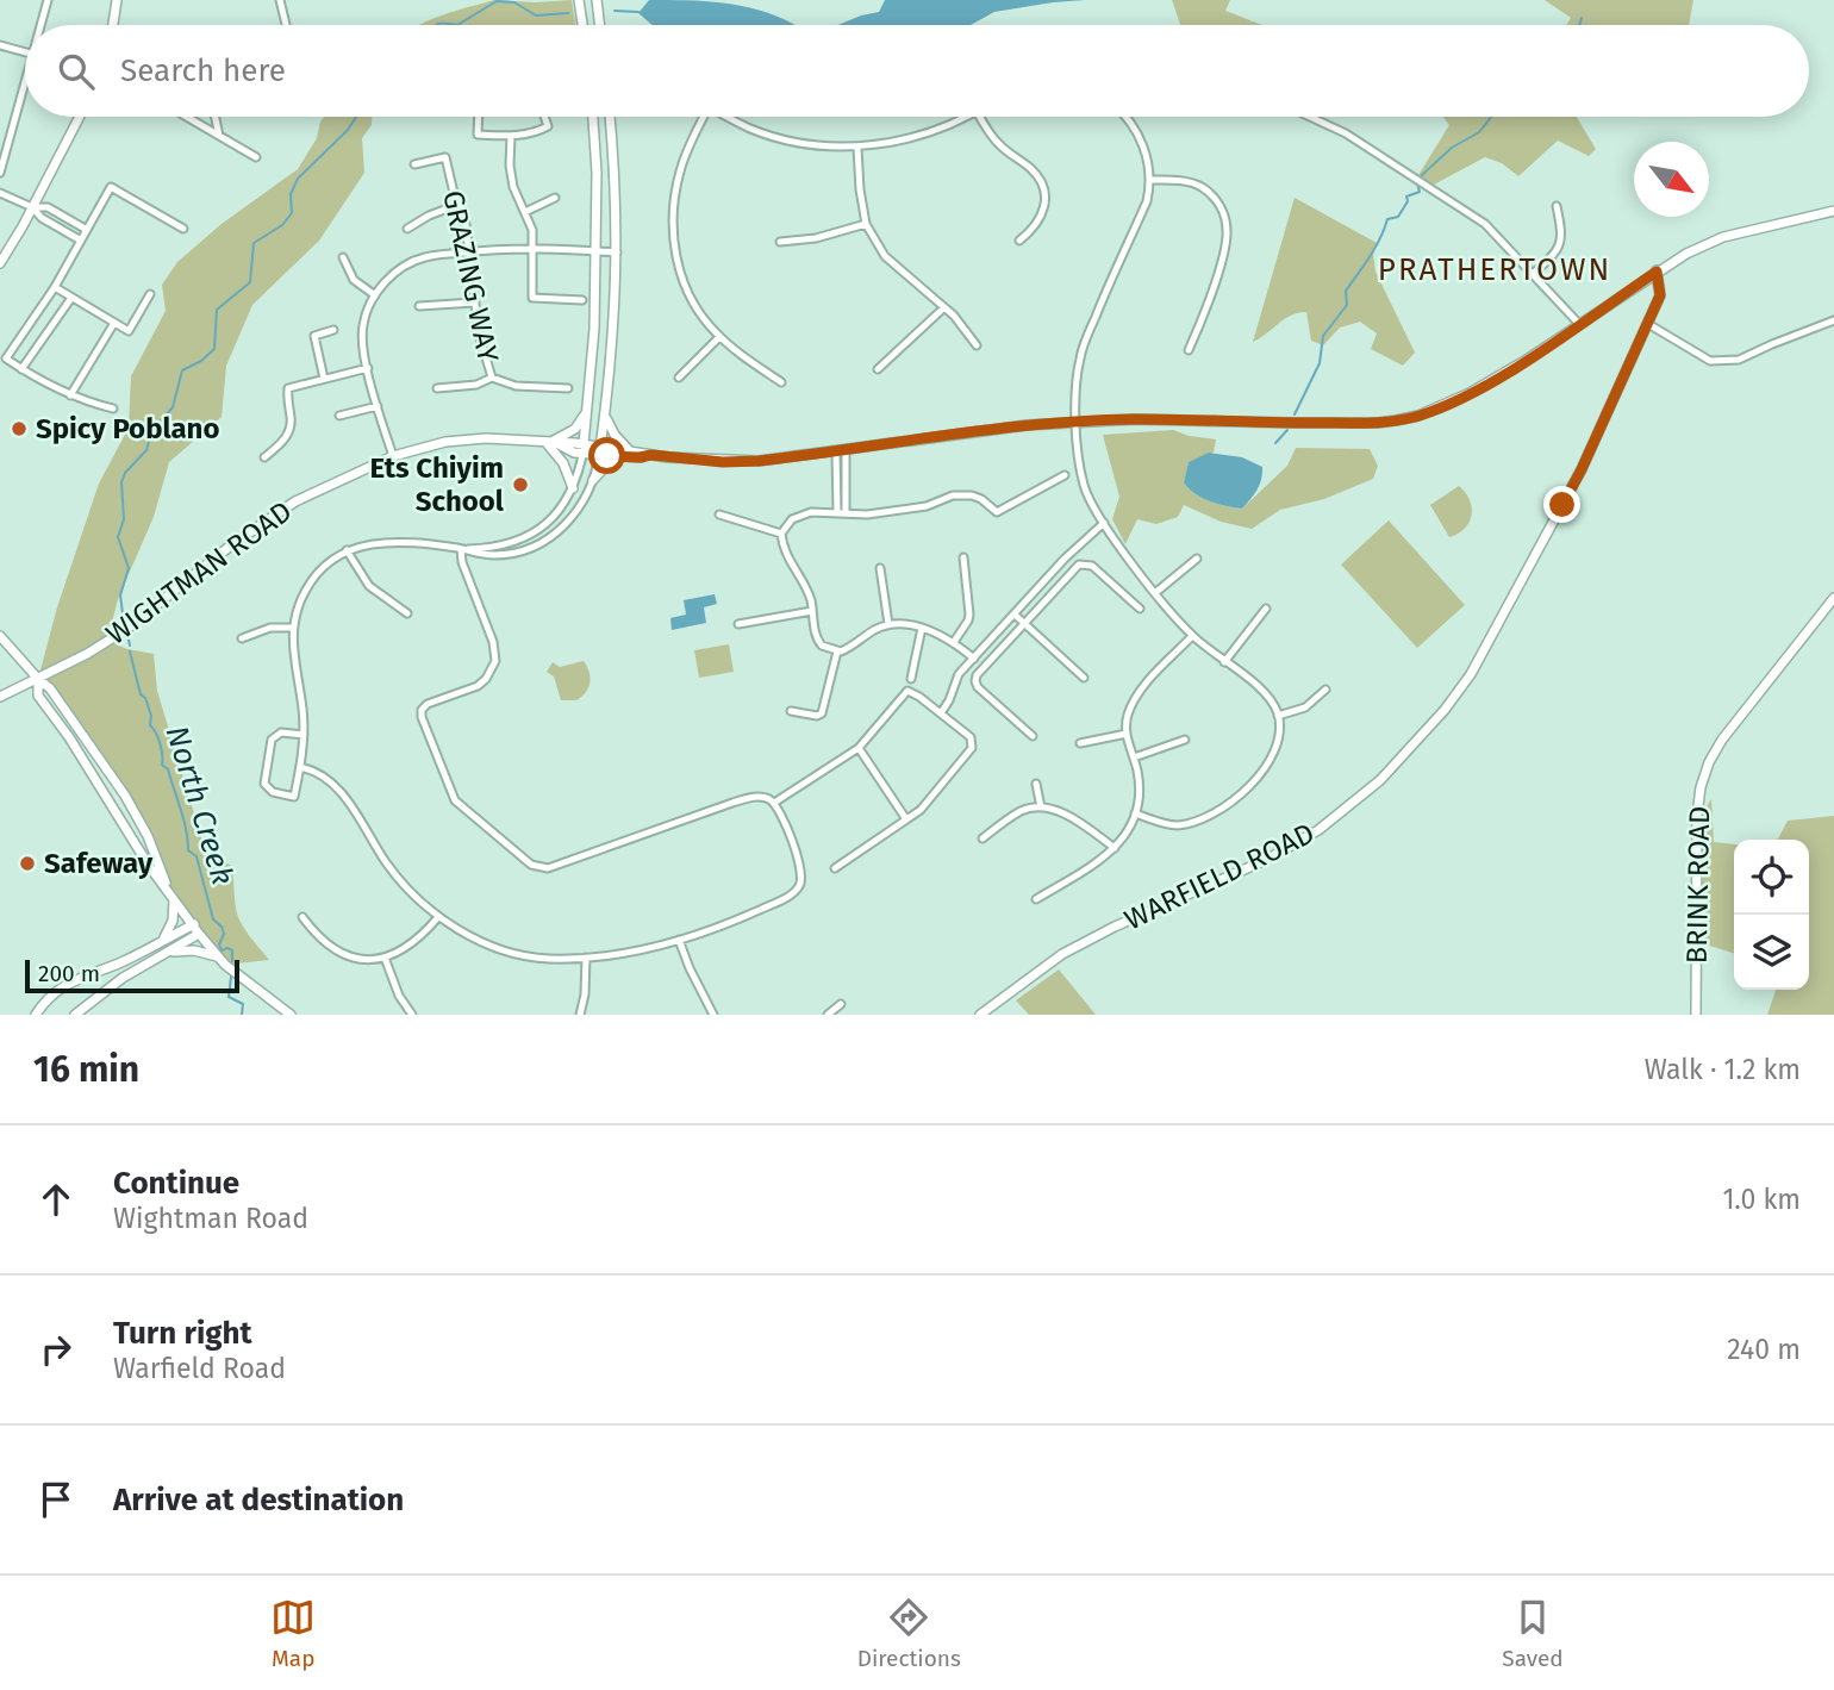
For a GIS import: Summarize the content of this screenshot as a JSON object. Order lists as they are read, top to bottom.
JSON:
{
  "streets": {
    "main road": ["WIGHTMAN ROAD", "WARFIELD ROAD", "BRINK ROAD"],
    "street": ["GRAZING WAY"]
  },
  "crossings": [
    ["WIGHTMAN ROAD", "WARFIELD ROAD"]
  ],
  "districts": ["PRATHERTOWN"],
  "water": ["North Creek"],
  "places": ["Spicy Poblano", "Ets Chiyim School", "Safeway"],
  "scale_bar": "200 m",
  "north": "bottom right",
  "page": {
    "search": "Search here",
    "scale": "200 m",
    "heading": ["16 min", "Walk · 1.2 km"],
    "list": [
      ["Continue", "Wightman Road", "1.0 km"],
      ["Turn right", "Warfield Road", "240 m"],
      "Arrive at destination"
    ],
    "nav": ["Map", "Directions", "Saved"]
  }
}
